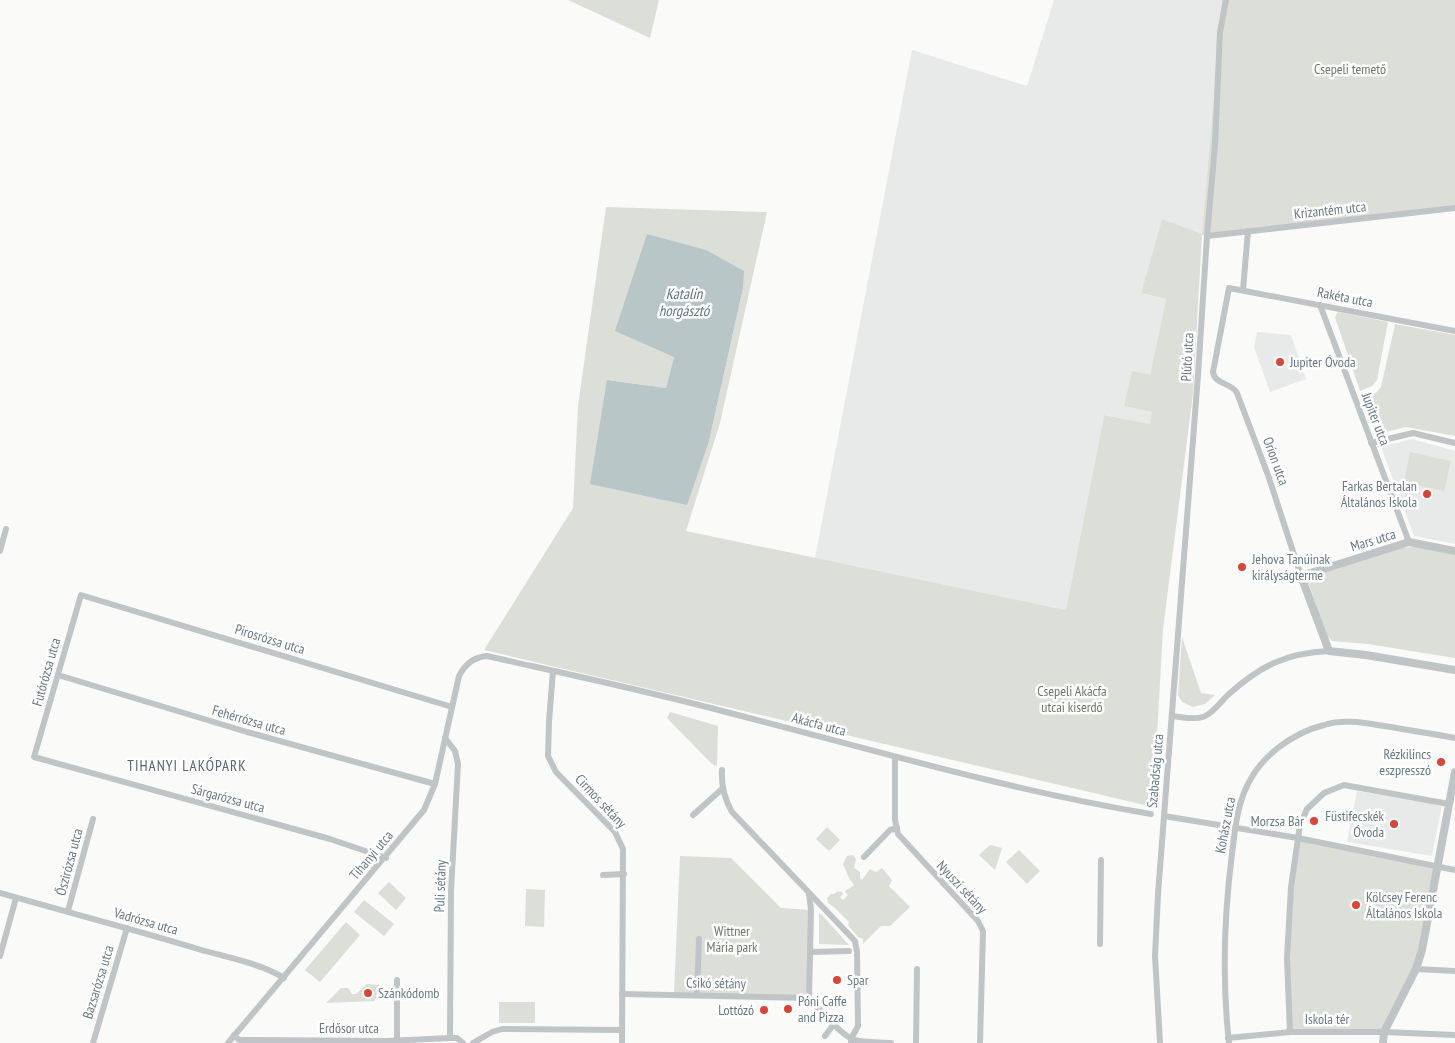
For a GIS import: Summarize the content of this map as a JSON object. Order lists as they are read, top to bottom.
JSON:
{
  "streets": {
    "street": [
      "Krizantém utca",
      "Rakéta utca",
      "Plútó utca",
      "Jupiter utca",
      "Orion utca",
      "Mars utca",
      "Pirosrózsa utca",
      "Futórózsa utca",
      "Fehérrózsa utca",
      "Akácfa utca",
      "Szabadság utca",
      "Sárgarózsa utca",
      "Cirmos sétány",
      "Kohász utca",
      "Tihanyi utca",
      "Őszirózsa utca",
      "Puli sétány",
      "Nyuszi sétány",
      "Vadrózsa utca",
      "Bazsarózsa utca",
      "Csikó sétány",
      "Iskola tér",
      "Erdősor utca"
    ]
  },
  "crossings": [
    ["Krizantém utca", "Plútó utca"],
    ["Rakéta utca", "Jupiter utca"],
    ["Rakéta utca", "Orion utca"],
    ["Plútó utca", "Szabadság utca"],
    ["Jupiter utca", "Mars utca"],
    ["Orion utca", "Mars utca"],
    ["Orion utca", "Szabadság utca"],
    ["Pirosrózsa utca", "Futórózsa utca"],
    ["Pirosrózsa utca", "Tihanyi utca"],
    ["Futórózsa utca", "Fehérrózsa utca"],
    ["Futórózsa utca", "Sárgarózsa utca"],
    ["Fehérrózsa utca", "Tihanyi utca"],
    ["Akácfa utca", "Cirmos sétány"],
    ["Akácfa utca", "Tihanyi utca"],
    ["Sárgarózsa utca", "Tihanyi utca"],
    ["Cirmos sétány", "Csikó sétány"],
    ["Tihanyi utca", "Puli sétány"],
    ["Tihanyi utca", "Vadrózsa utca"],
    ["Tihanyi utca", "Erdősor utca"],
    ["Őszirózsa utca", "Vadrózsa utca"],
    ["Puli sétány", "Erdősor utca"],
    ["Vadrózsa utca", "Bazsarózsa utca"]
  ],
  "districts": ["TIHANYI LAKÓPARK"],
  "water": ["Katalin horgásztó"],
  "parks": ["Csepeli temető", "Csepeli Akácfa utcai kiserdő", "Wittner Mária park"],
  "places": [
    "Jupiter Óvoda",
    "Farkas Bertalan Általános Iskola",
    "Jehova Tanúinak királyságterme",
    "Rézkilincs eszpresszó",
    "Morzsa Bár",
    "Füstifecskék Óvoda",
    "Kölcsey Ferenc Általános Iskola",
    "Spar",
    "Szánkódomb",
    "Póni Caffe and Pizza",
    "Lottózó"
  ]
}
